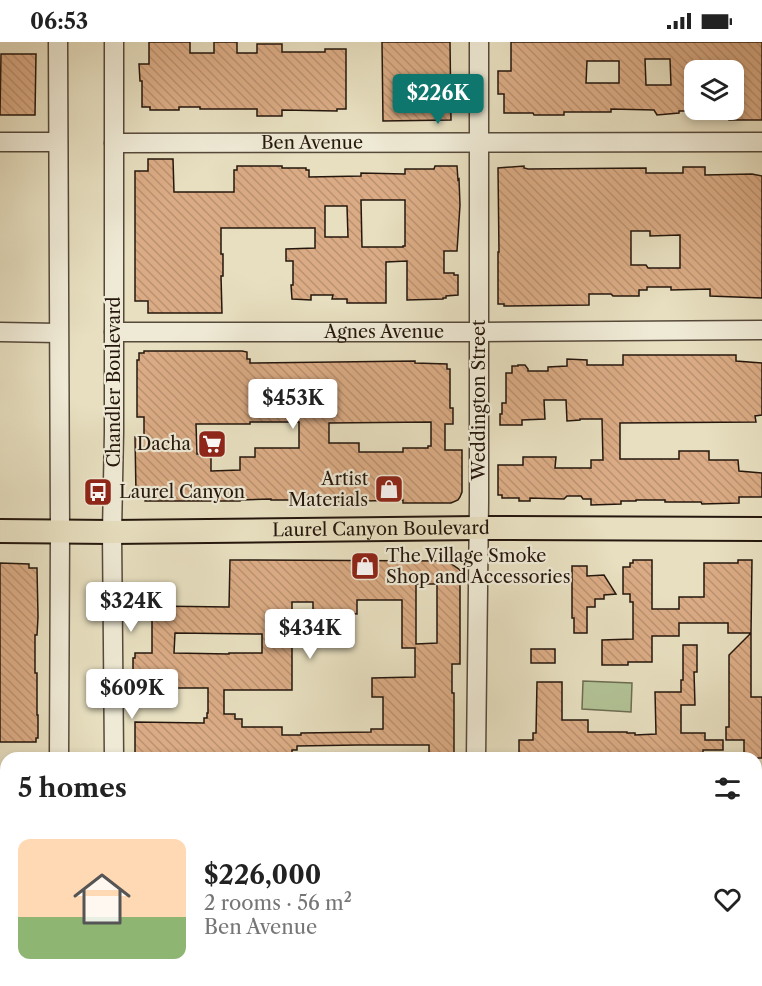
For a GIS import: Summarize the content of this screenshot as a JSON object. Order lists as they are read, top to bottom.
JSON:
{
  "streets": {
    "main road": ["Laurel Canyon Boulevard"],
    "street": [
      "Ben Avenue",
      "Agnes Avenue",
      "Chandler Boulevard",
      "Weddington Street"
    ]
  },
  "crossings": [
    ["Ben Avenue", "Chandler Boulevard"],
    ["Ben Avenue", "Weddington Street"],
    ["Agnes Avenue", "Chandler Boulevard"],
    ["Agnes Avenue", "Weddington Street"],
    ["Chandler Boulevard", "Laurel Canyon Boulevard"],
    ["Weddington Street", "Laurel Canyon Boulevard"]
  ],
  "places": {
    "supermarket": ["Dacha"],
    "shop": ["Artist Materials", "The Village Smoke Shop and Accessories"],
    "bus stop": ["Laurel Canyon"]
  },
  "page": {
    "status": "06:53",
    "price": [
      "$226K",
      "$453K",
      "$324K",
      "$434K",
      "$609K"
    ],
    "heading": "5 homes",
    "list": [
      {
        "name": "$226,000",
        "note": "2 rooms · 56 m² · Ben Avenue"
      }
    ]
  }
}
